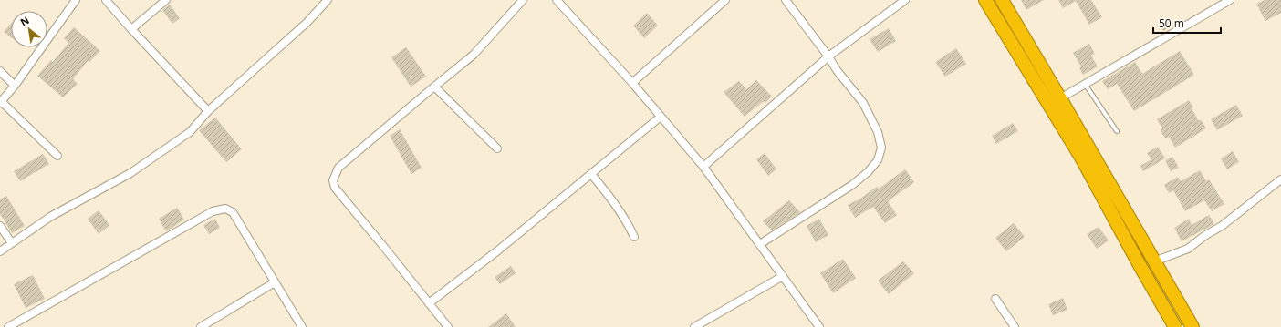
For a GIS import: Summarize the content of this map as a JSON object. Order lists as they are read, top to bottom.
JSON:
{
  "scale_bar": "50 m",
  "north": "top left"
}
